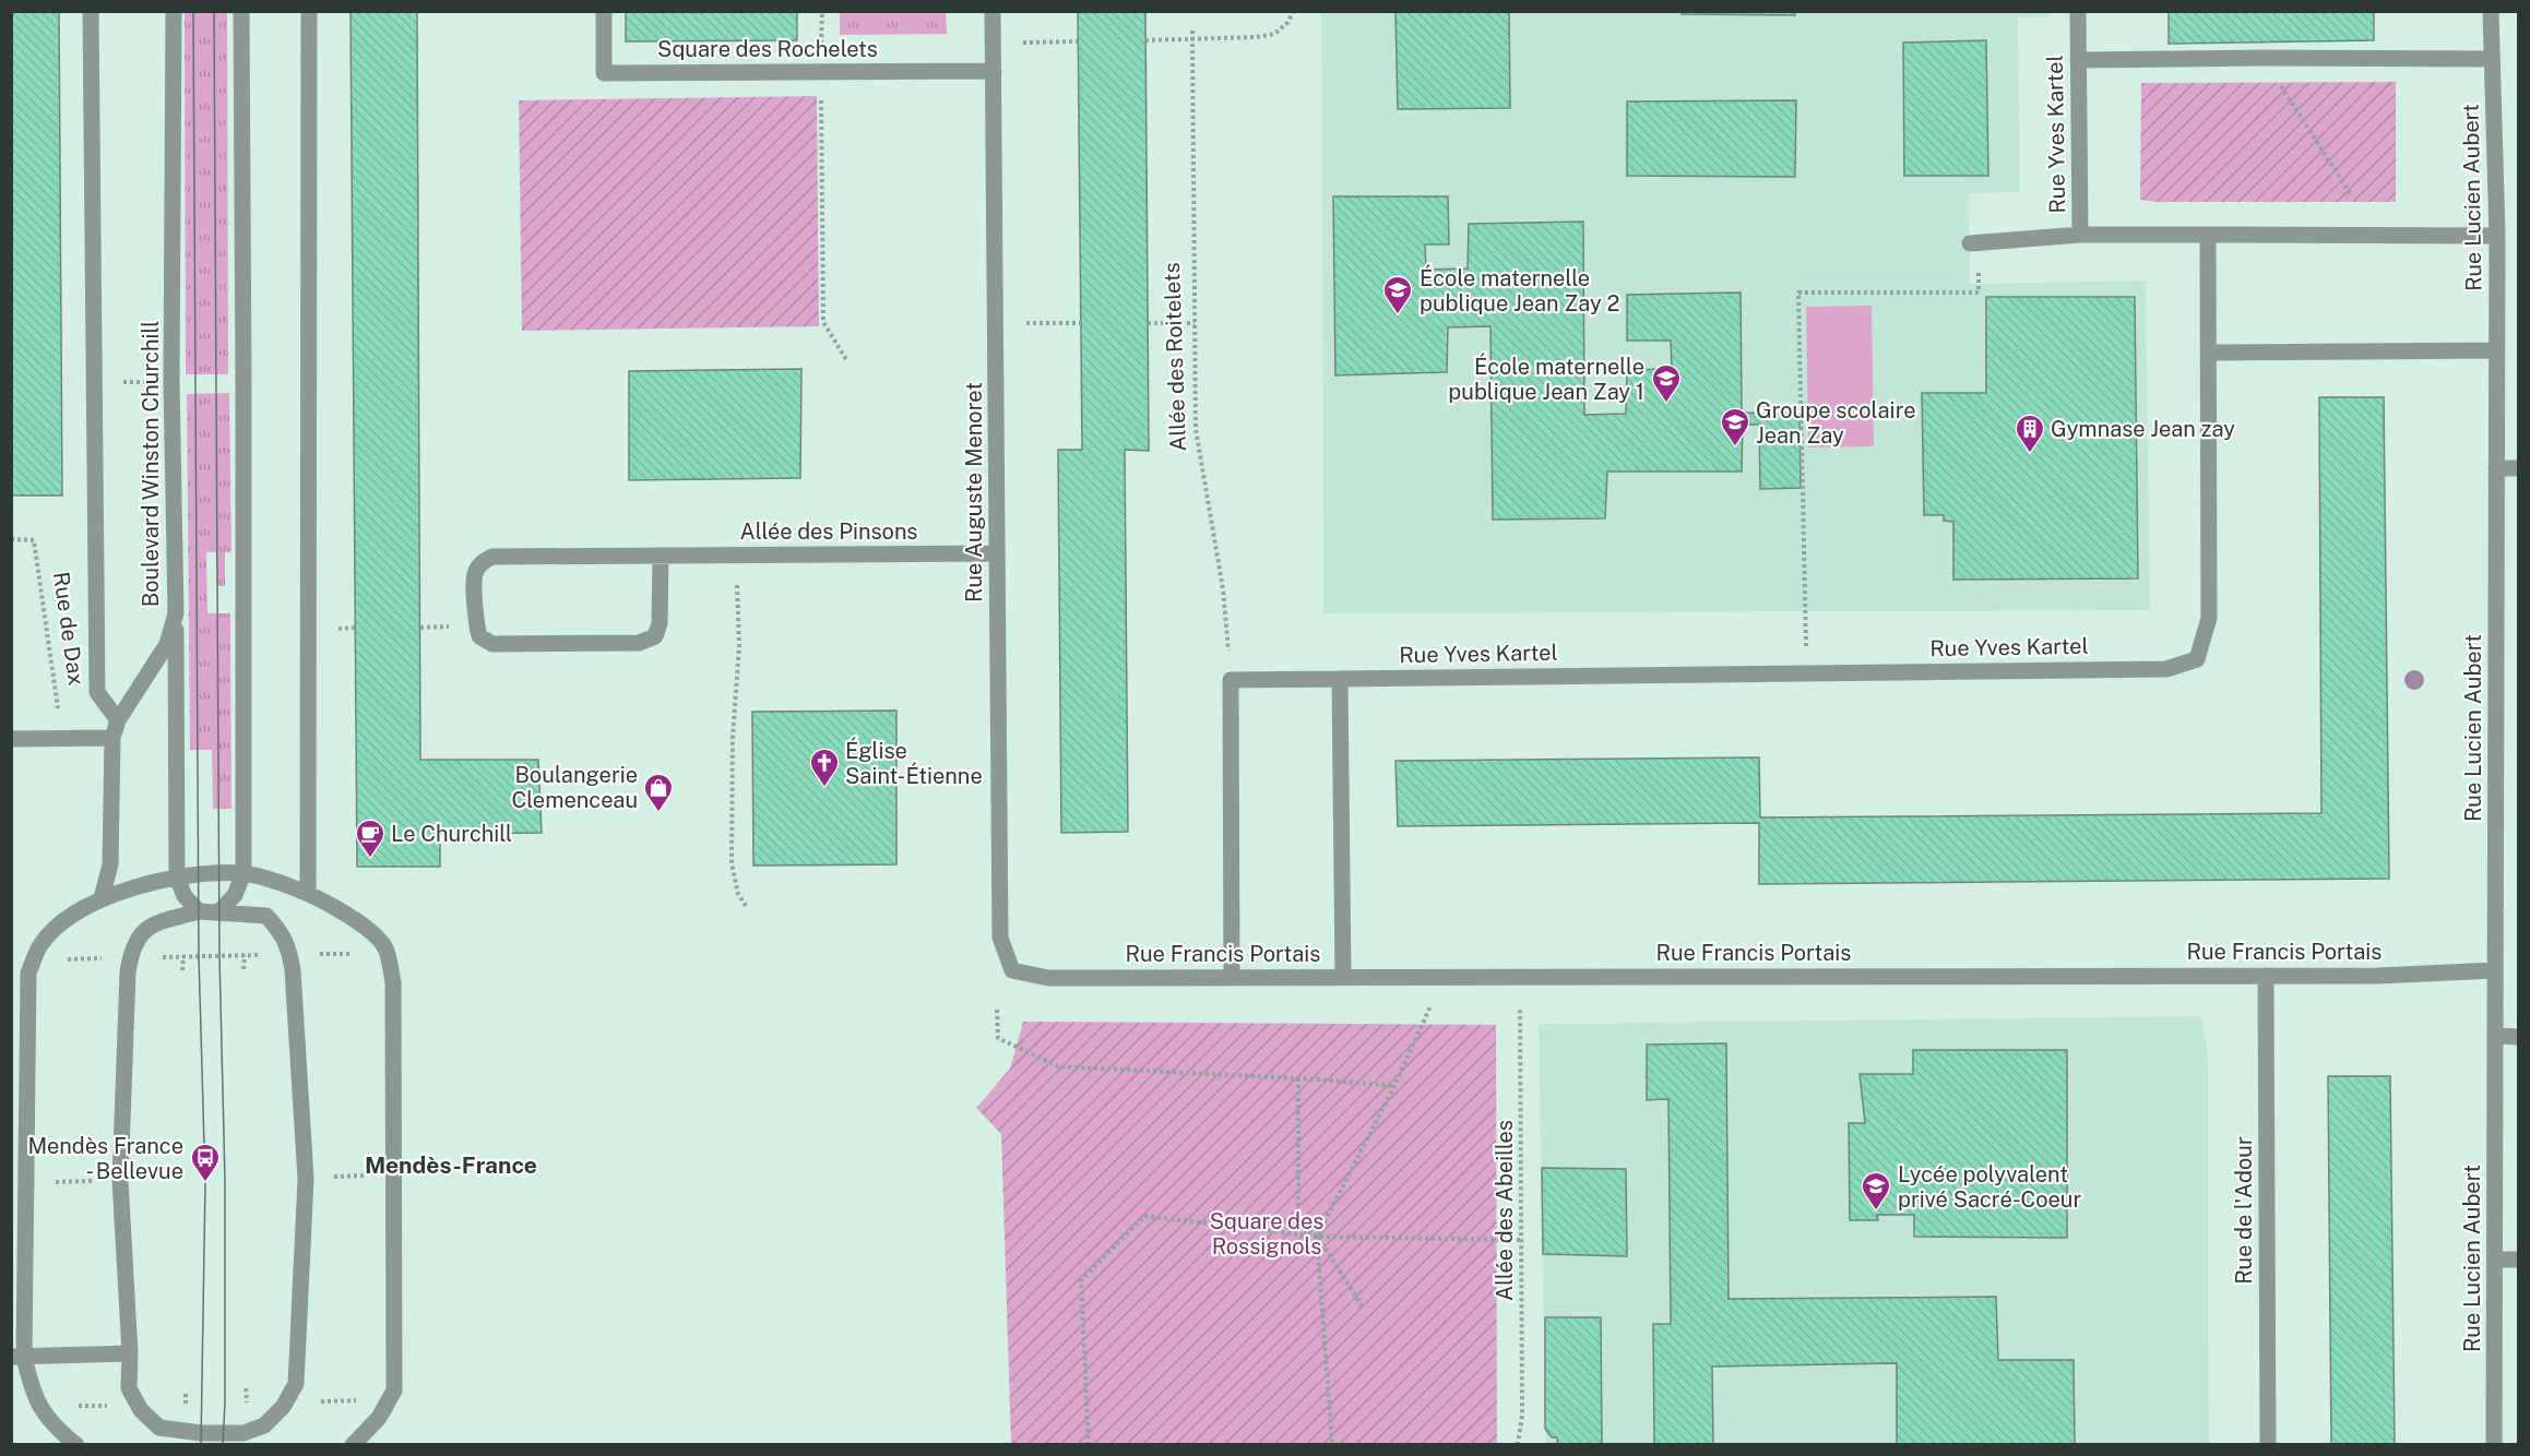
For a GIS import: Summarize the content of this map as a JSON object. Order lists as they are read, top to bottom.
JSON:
{
  "streets": {
    "street": [
      "Square des Rochelets",
      "Rue Yves Kartel",
      "Rue Lucien Aubert",
      "Boulevard Winston Churchill",
      "Rue Auguste Menoret",
      "Allée des Pinsons",
      "Rue Francis Portais",
      "Rue de l'Adour"
    ],
    "path": ["Allée des Roitelets", "Rue de Dax", "Allée des Abeilles"]
  },
  "crossings": [
    ["Square des Rochelets", "Rue Auguste Menoret"],
    ["Rue Lucien Aubert", "Rue Francis Portais"],
    ["Rue Auguste Menoret", "Allée des Pinsons"],
    ["Rue Auguste Menoret", "Rue Francis Portais"],
    ["Rue Francis Portais", "Allée des Abeilles"],
    ["Rue Francis Portais", "Rue de l'Adour"]
  ],
  "districts": ["Mendès-France"],
  "parks": ["Square des Rossignols"],
  "places": {
    "school or university": [
      "École maternelle publique Jean Zay 2",
      "École maternelle publique Jean Zay 1",
      "Groupe scolaire Jean Zay",
      "Lycée polyvalent privé Sacré-Coeur"
    ],
    "building": ["Gymnase Jean zay"],
    "church": ["Église Saint-Étienne"],
    "shop": ["Boulangerie Clemenceau"],
    "cafe": ["Le Churchill"],
    "bus stop": ["Mendès France - Bellevue"]
  }
}
